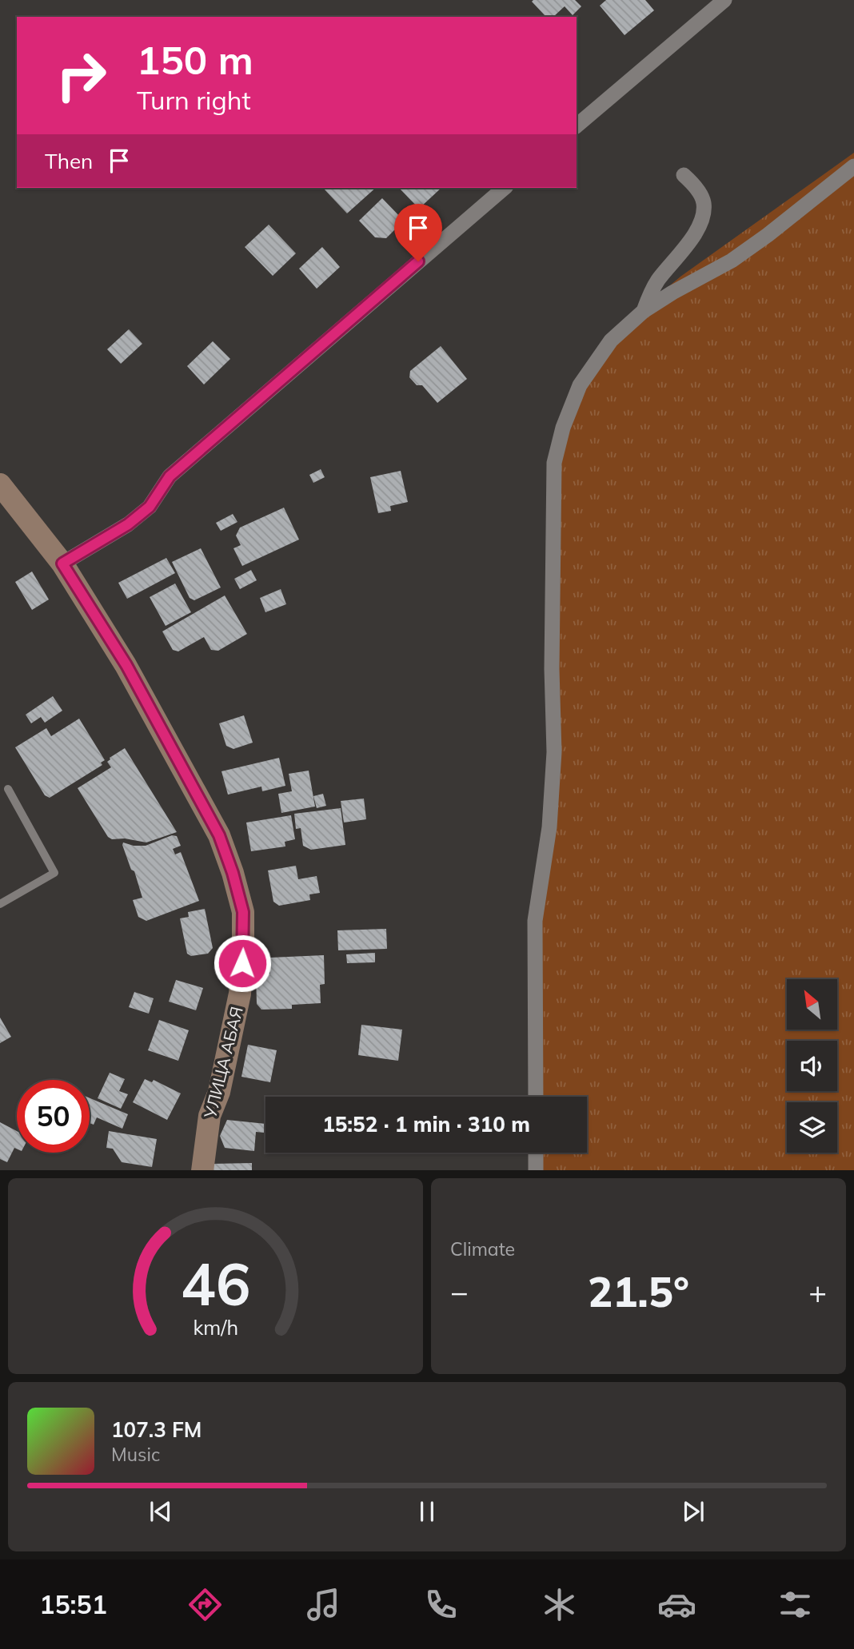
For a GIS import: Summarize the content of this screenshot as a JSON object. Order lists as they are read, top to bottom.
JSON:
{
  "streets": {
    "main road": ["УЛИЦА АБАЯ"]
  },
  "north": "top left",
  "page": {
    "turn": ["150 m", "Turn right"],
    "then": "Then",
    "limit": "50",
    "trip": "15:52 · 1 min · 310 m",
    "tile": "Climate",
    "heat": ["−", "21.5°", "+"],
    "song": ["107.3 FM", "Music"],
    "tabs": "15:51",
    "gauge": ["46", "km/h"]
  }
}
